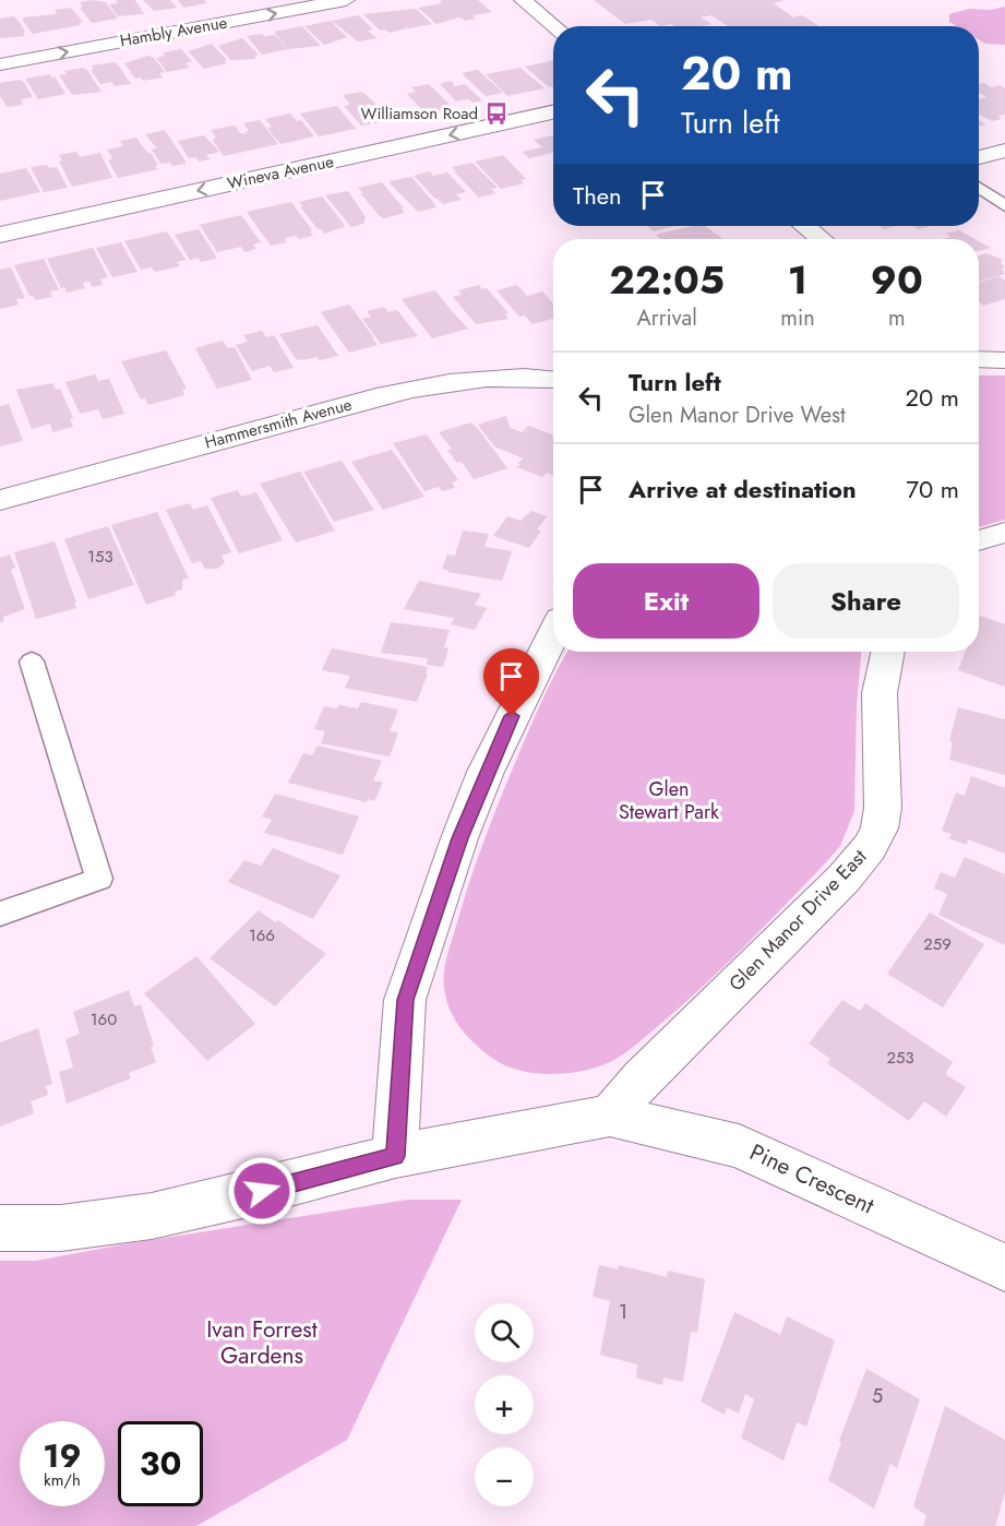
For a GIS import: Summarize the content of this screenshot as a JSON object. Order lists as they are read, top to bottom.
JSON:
{
  "streets": {
    "street": [
      "Hambly Avenue",
      "Wineva Avenue",
      "Hammersmith Avenue",
      "Glen Manor Drive East",
      "Pine Crescent"
    ]
  },
  "crossings": [
    ["Glen Manor Drive East", "Pine Crescent"]
  ],
  "one_way": ["Hambly Avenue", "Wineva Avenue"],
  "parks": ["Glen Stewart Park", "Ivan Forrest Gardens"],
  "places": {
    "bus stop": ["Williamson Road"]
  },
  "house_numbers": [
    "153",
    "166",
    "259",
    "160",
    "253",
    "1",
    "5"
  ],
  "page": {
    "turn": ["20 m", "Turn left"],
    "then": "Then",
    "eta": [
      "22:05",
      "Arrival",
      "1",
      "min",
      "90",
      "m"
    ],
    "list": [
      {
        "name": "Turn left",
        "note": "Glen Manor Drive West",
        "value": "20 m"
      },
      {
        "name": "Arrive at destination",
        "value": "70 m"
      }
    ],
    "buttons": ["Exit", "Share"],
    "map_buttons": ["+", "−"],
    "speed": "19 km/h",
    "limit": "30"
  }
}
